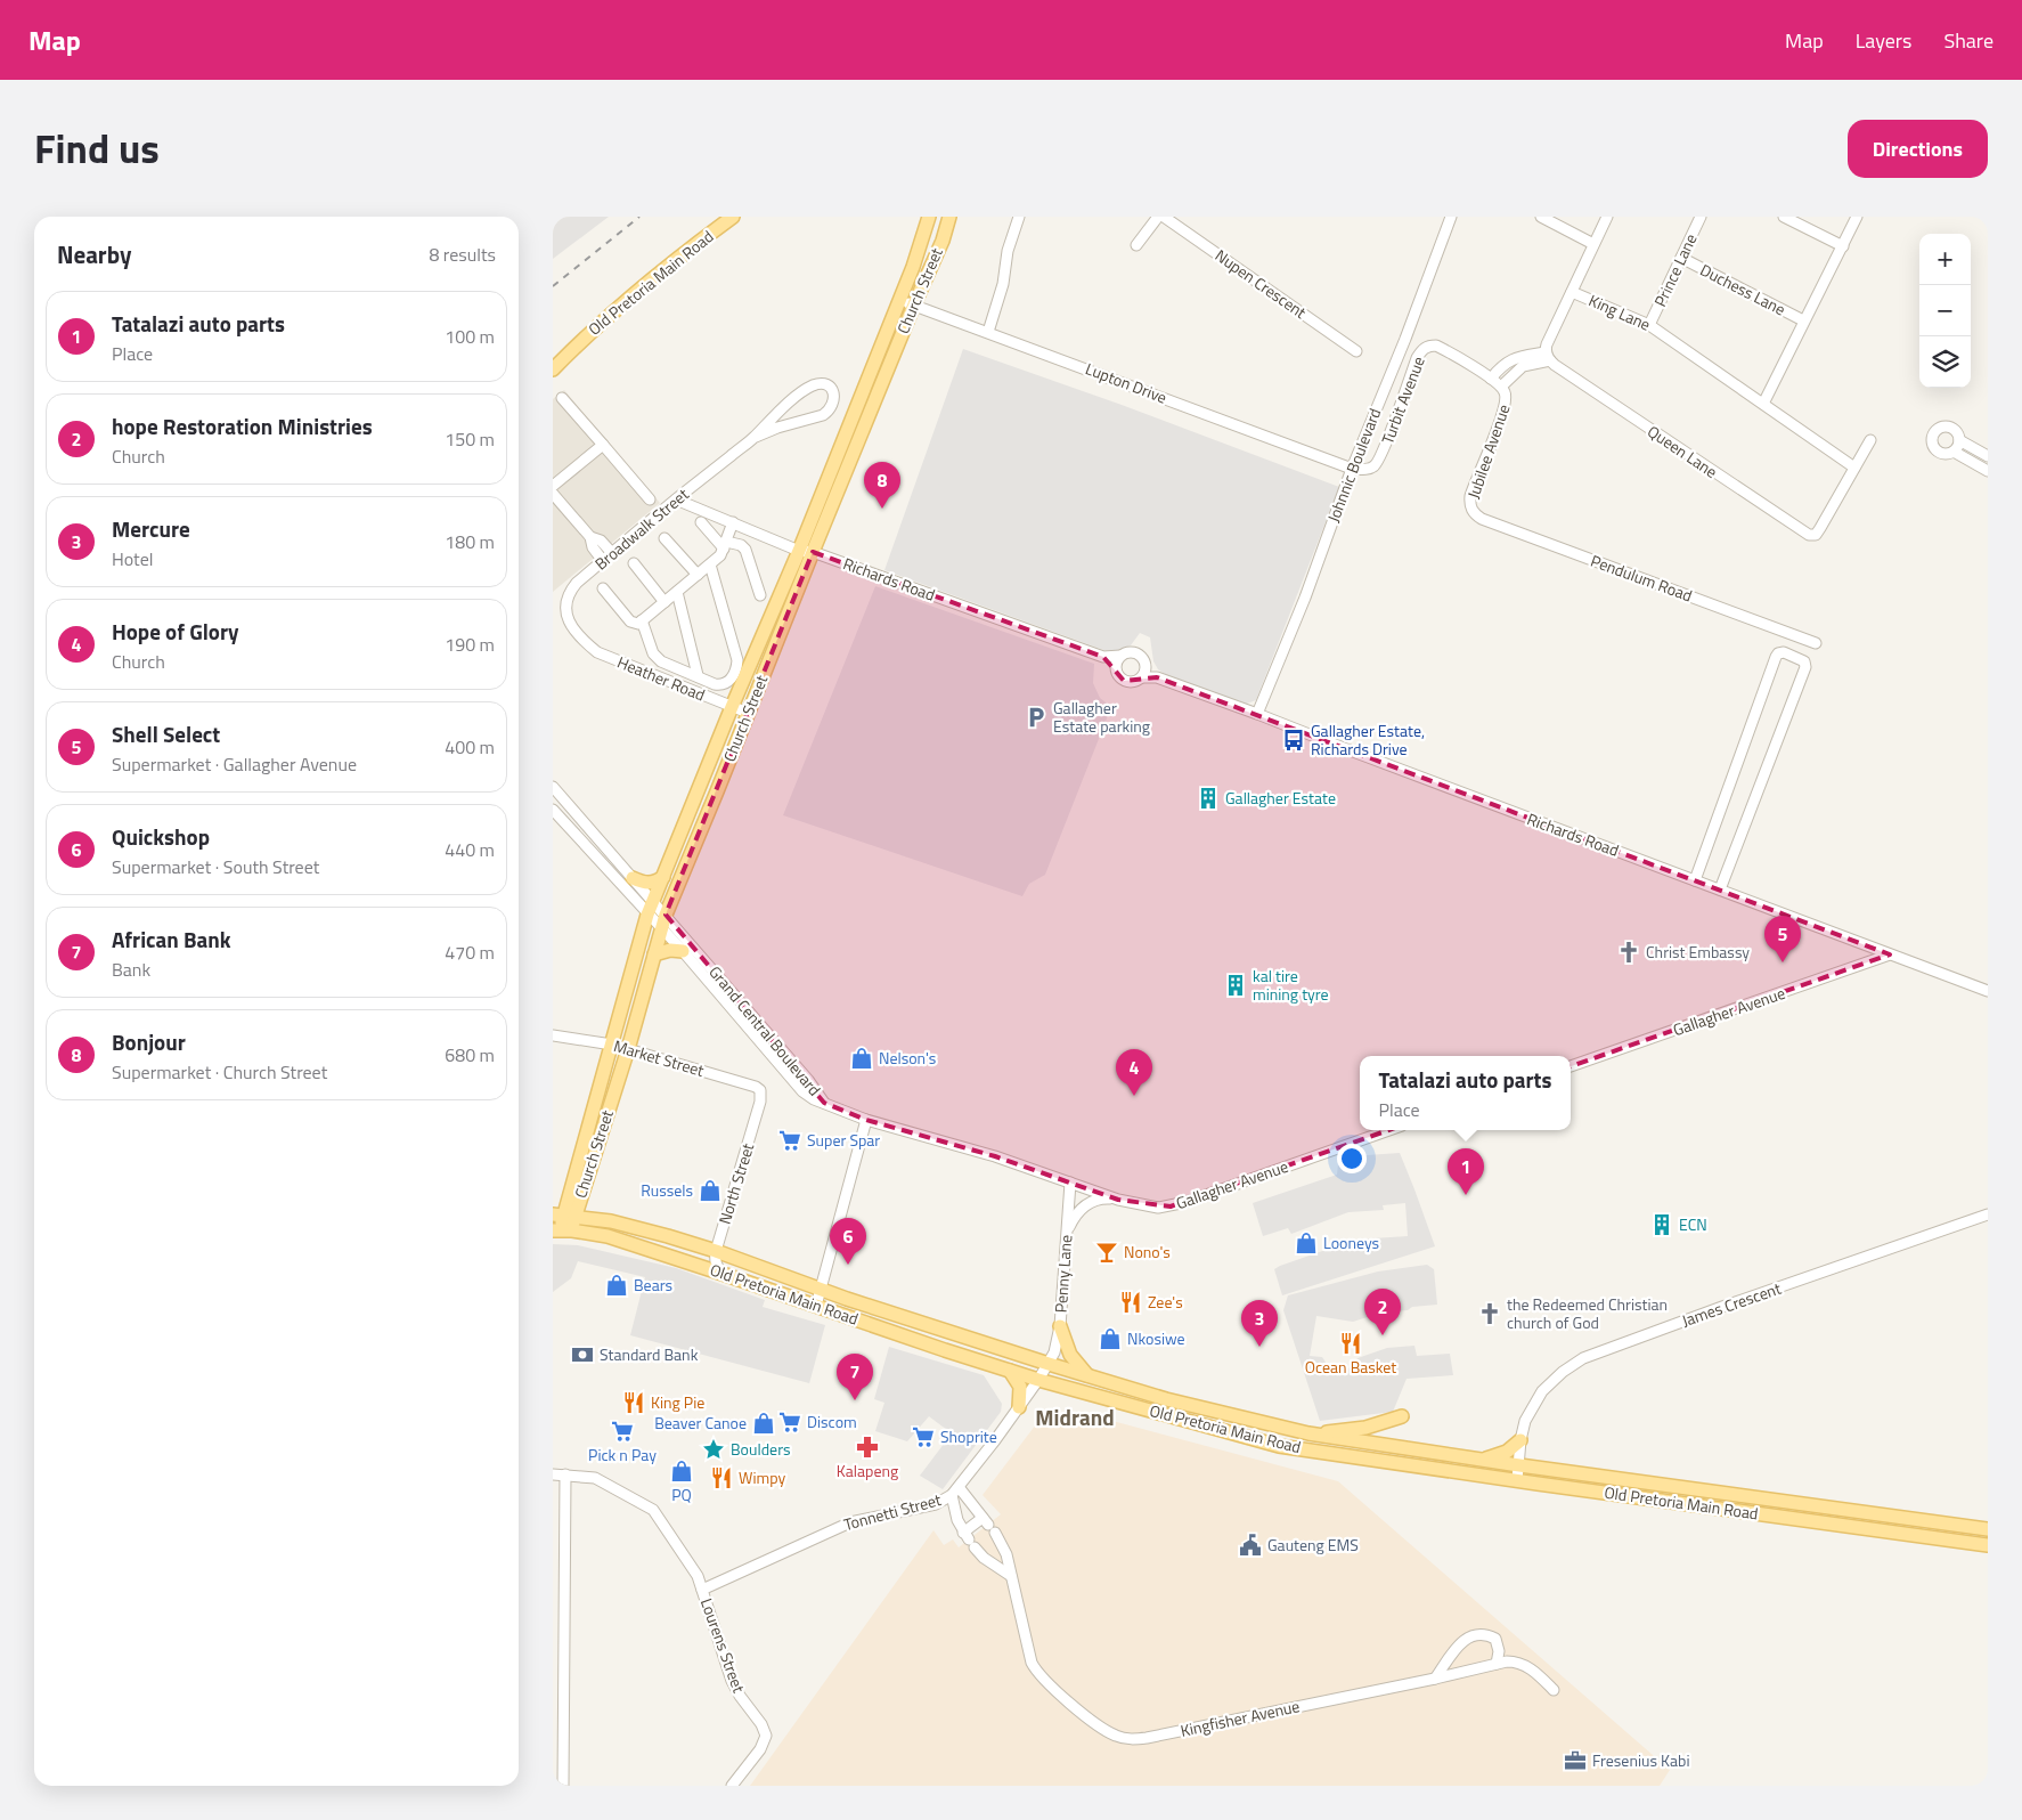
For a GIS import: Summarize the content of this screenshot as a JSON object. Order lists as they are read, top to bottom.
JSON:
{
  "streets": {
    "main road": ["Old Pretoria Main Road", "Church Street"],
    "street": [
      "Prince Lane",
      "Nupen Crescent",
      "Duchess Lane",
      "King Lane",
      "Lupton Drive",
      "Turbit Avenue",
      "Jubilee Avenue",
      "Queen Lane",
      "Johnnic Boulevard",
      "Broadwalk Street",
      "Pendulum Road",
      "Richards Road",
      "Heather Road",
      "Gallagher Avenue",
      "Grand Central Boulevard",
      "Market Street",
      "North Street",
      "Penny Lane",
      "James Crescent",
      "Tonnetti Street",
      "Lourens Street",
      "Kingfisher Avenue"
    ]
  },
  "crossings": [
    ["Prince Lane", "Duchess Lane"],
    ["Prince Lane", "King Lane"],
    ["Old Pretoria Main Road", "Church Street"],
    ["Old Pretoria Main Road", "North Street"],
    ["Old Pretoria Main Road", "Penny Lane"],
    ["Old Pretoria Main Road", "James Crescent"],
    ["Old Pretoria Main Road", "Tonnetti Street"],
    ["Church Street", "Lupton Drive"],
    ["Church Street", "Richards Road"],
    ["Church Street", "Heather Road"],
    ["Church Street", "Grand Central Boulevard"],
    ["Church Street", "Market Street"],
    ["King Lane", "Queen Lane"],
    ["Lupton Drive", "Turbit Avenue"],
    ["Lupton Drive", "Johnnic Boulevard"],
    ["Turbit Avenue", "Johnnic Boulevard"],
    ["Jubilee Avenue", "Pendulum Road"],
    ["Johnnic Boulevard", "Richards Road"],
    ["Broadwalk Street", "Richards Road"],
    ["Broadwalk Street", "Heather Road"],
    ["Richards Road", "Gallagher Avenue"],
    ["Gallagher Avenue", "Penny Lane"],
    ["Market Street", "North Street"],
    ["Penny Lane", "Tonnetti Street"],
    ["Tonnetti Street", "Lourens Street"],
    ["Tonnetti Street", "Kingfisher Avenue"]
  ],
  "districts": ["Midrand"],
  "places": {
    "parking": ["Gallagher Estate parking"],
    "bus stop": ["Gallagher Estate, Richards Drive"],
    "building": ["Gallagher Estate", "kal tire mining tyre", "ECN"],
    "church": ["Christ Embassy", "the Redeemed Christian church of God"],
    "shop": [
      "Nelson's",
      "Russels",
      "Looneys",
      "Bears",
      "Nkosiwe",
      "Beaver Canoe",
      "PQ"
    ],
    "supermarket": [
      "Super Spar",
      "Discom",
      "Pick n Pay",
      "Shoprite"
    ],
    "bar": ["Nono's"],
    "restaurant": [
      "Zee's",
      "Ocean Basket",
      "King Pie",
      "Wimpy"
    ],
    "bank": ["Standard Bank"],
    "pharmacy": ["Kalapeng"],
    "place": ["Boulders"],
    "public building": ["Gauteng EMS"],
    "office": ["Fresenius Kabi"]
  },
  "page": {
    "header": "Map",
    "nav": ["Map", "Layers", "Share"],
    "title": "Find us",
    "buttons": "Directions",
    "heading": ["Nearby", "8 results"],
    "map_buttons": ["+", "−"],
    "list": [
      {
        "mark": "1",
        "name": "Tatalazi auto parts",
        "note": "Place",
        "value": "100 m"
      },
      {
        "mark": "2",
        "name": "hope Restoration Ministries",
        "note": "Church",
        "value": "150 m"
      },
      {
        "mark": "3",
        "name": "Mercure",
        "note": "Hotel",
        "value": "180 m"
      },
      {
        "mark": "4",
        "name": "Hope of Glory",
        "note": "Church",
        "value": "190 m"
      },
      {
        "mark": "5",
        "name": "Shell Select",
        "note": "Supermarket · Gallagher Avenue",
        "value": "400 m"
      },
      {
        "mark": "6",
        "name": "Quickshop",
        "note": "Supermarket · South Street",
        "value": "440 m"
      },
      {
        "mark": "7",
        "name": "African Bank",
        "note": "Bank",
        "value": "470 m"
      },
      {
        "mark": "8",
        "name": "Bonjour",
        "note": "Supermarket · Church Street",
        "value": "680 m"
      }
    ],
    "pins": [
      "8",
      "5",
      "4",
      "1",
      "6",
      "2",
      "3",
      "7"
    ],
    "popup": ["Tatalazi auto parts", "Place"]
  }
}
